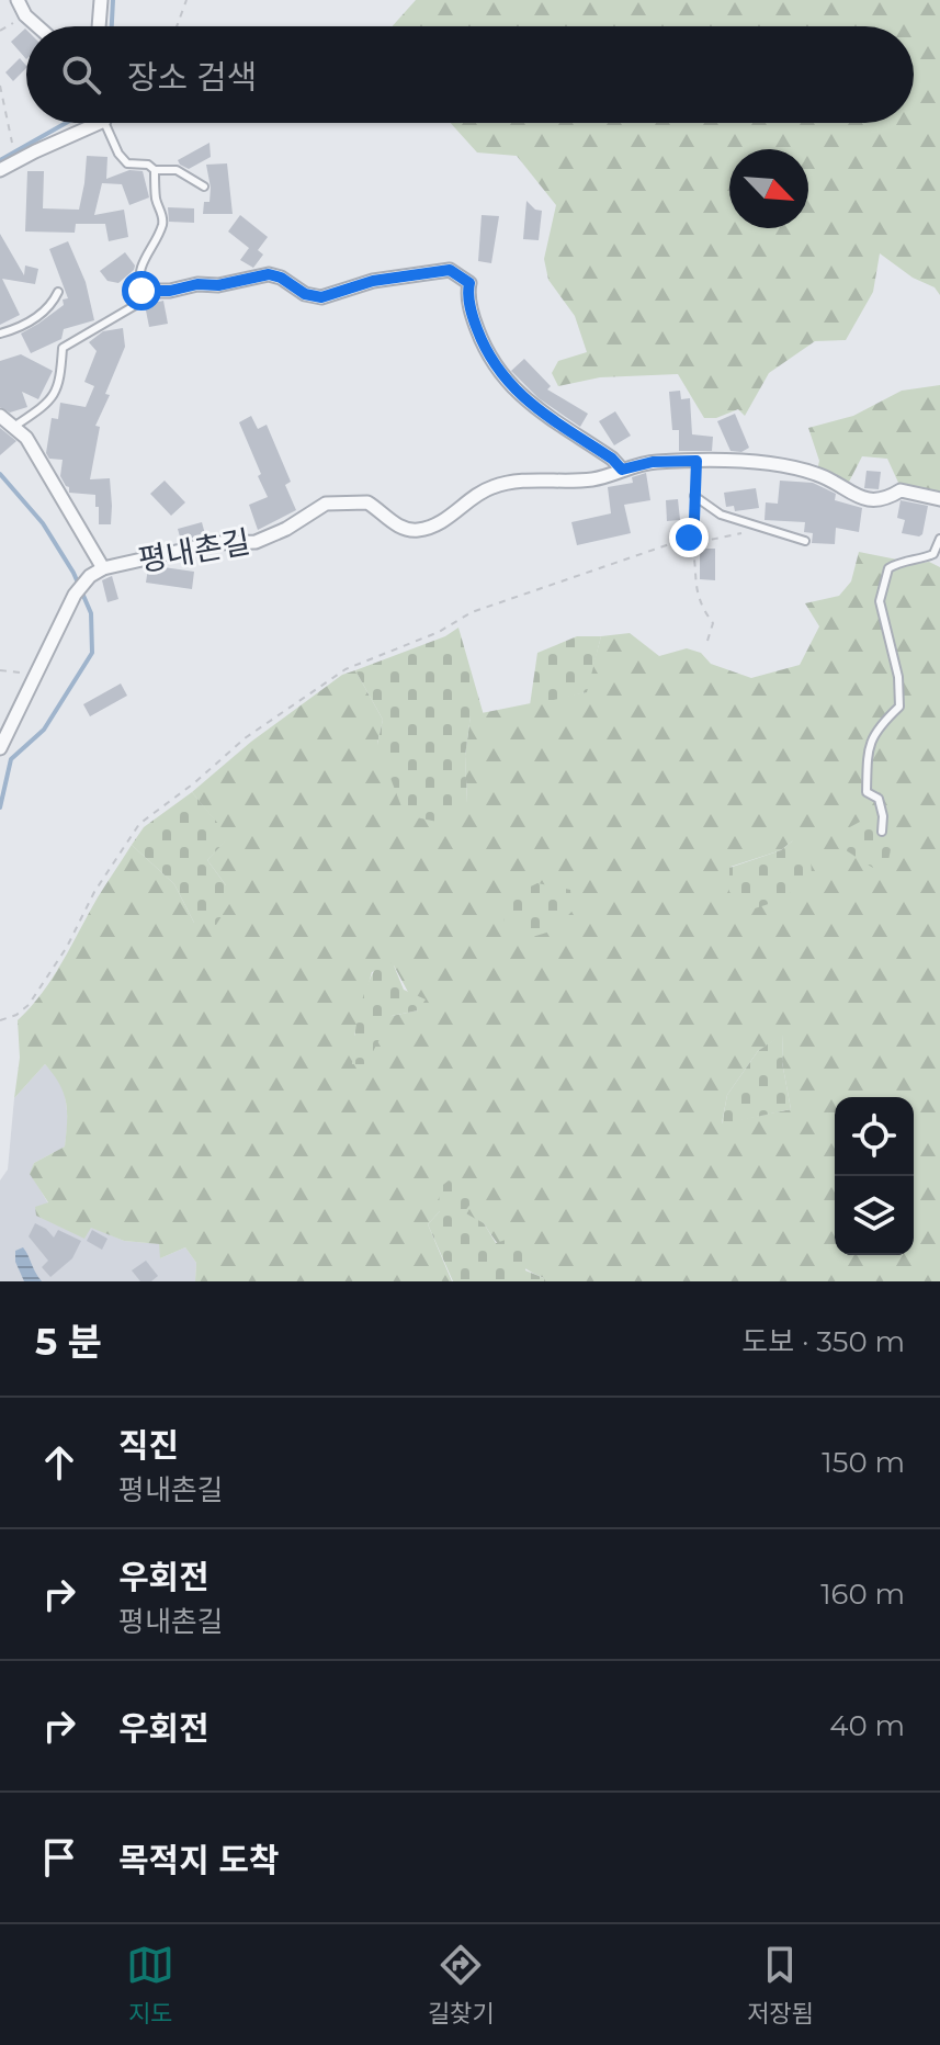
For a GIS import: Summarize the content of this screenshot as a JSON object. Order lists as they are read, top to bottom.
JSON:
{
  "streets": {
    "street": ["평내촌길"]
  },
  "north": "bottom right",
  "page": {
    "search": "장소 검색",
    "heading": ["5 분", "도보 · 350 m"],
    "list": [
      ["직진", "평내촌길", "150 m"],
      ["우회전", "평내촌길", "160 m"],
      ["우회전", "40 m"],
      "목적지 도착"
    ],
    "nav": ["지도", "길찾기", "저장됨"]
  }
}
